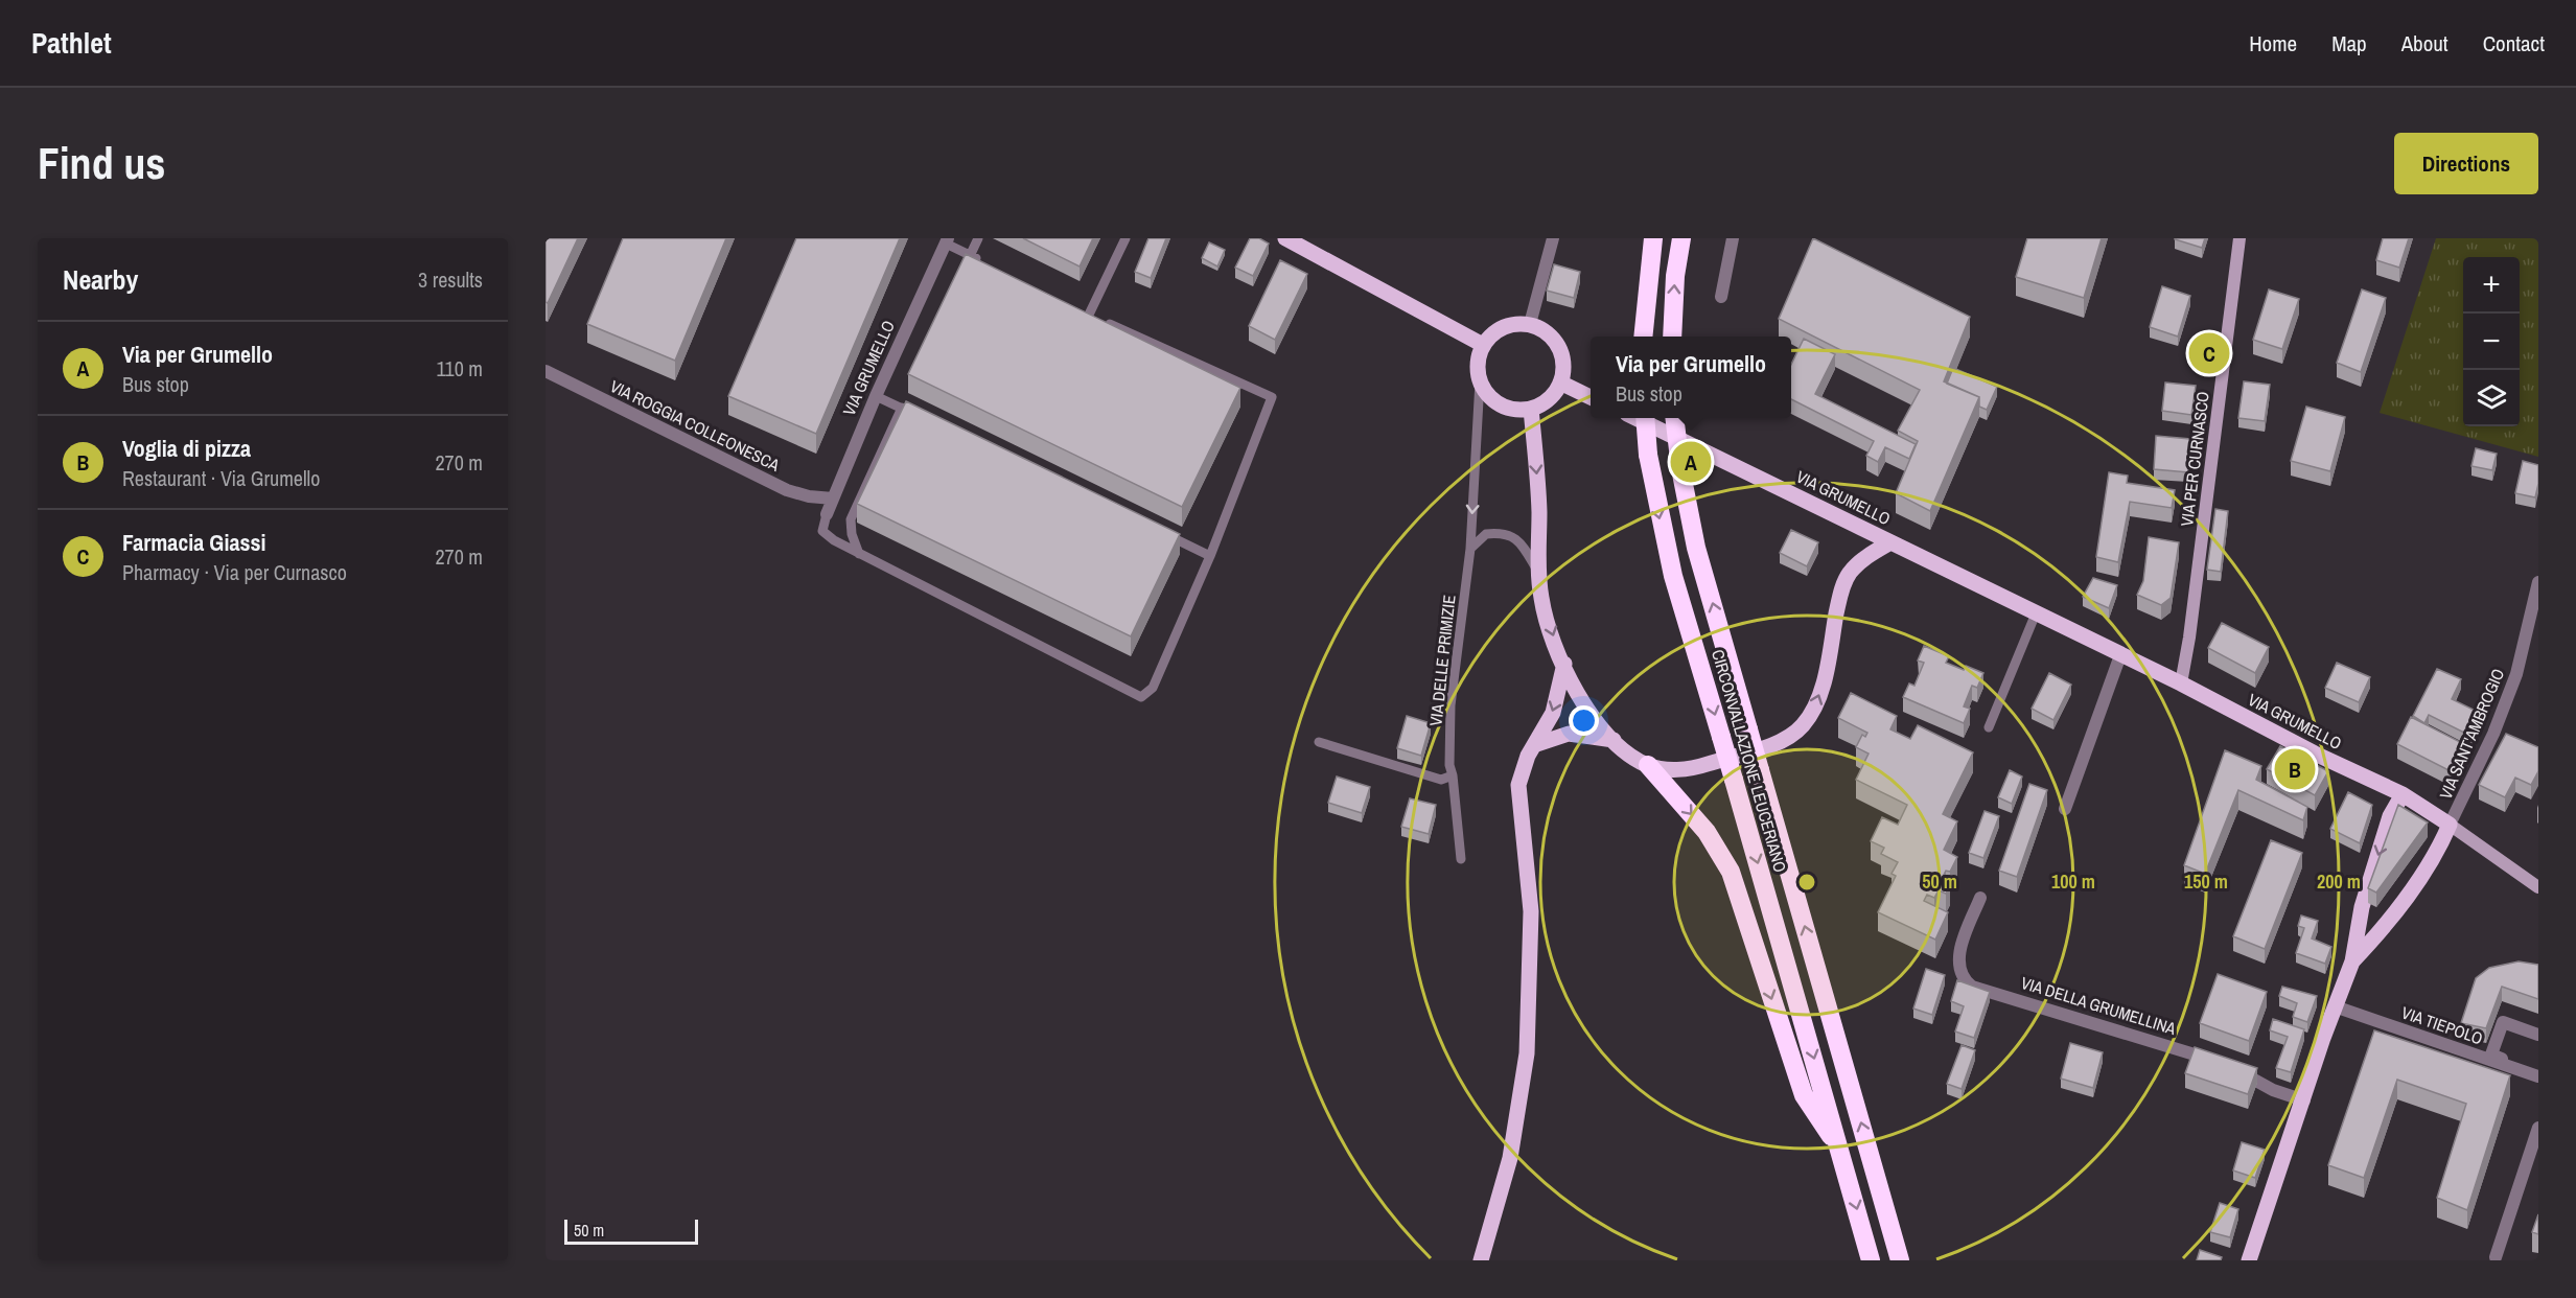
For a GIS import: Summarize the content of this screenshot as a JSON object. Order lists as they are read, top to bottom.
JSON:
{
  "streets": {
    "highway": ["CIRCONVALLAZIONE LEUCERIANO"],
    "main road": ["VIA GRUMELLO"],
    "street": [
      "VIA ROGGIA COLLEONESCA",
      "VIA PER CURNASCO",
      "VIA SANT'AMBROGIO",
      "VIA DELLA GRUMELLINA",
      "VIA TIEPOLO"
    ],
    "lane": ["VIA DELLE PRIMIZIE"]
  },
  "crossings": [
    ["VIA GRUMELLO", "VIA ROGGIA COLLEONESCA"],
    ["VIA GRUMELLO", "VIA PER CURNASCO"],
    ["VIA GRUMELLO", "VIA SANT'AMBROGIO"]
  ],
  "scale_bar": "50 m",
  "page": {
    "header": "Pathlet",
    "nav": [
      "Home",
      "Map",
      "About",
      "Contact"
    ],
    "buttons": "Directions",
    "title": "Find us",
    "heading": ["Nearby", "3 results"],
    "map_buttons": ["+", "−"],
    "list": [
      {
        "mark": "A",
        "name": "Via per Grumello",
        "note": "Bus stop",
        "value": "110 m"
      },
      {
        "mark": "B",
        "name": "Voglia di pizza",
        "note": "Restaurant · Via Grumello",
        "value": "270 m"
      },
      {
        "mark": "C",
        "name": "Farmacia Giassi",
        "note": "Pharmacy · Via per Curnasco",
        "value": "270 m"
      }
    ],
    "pins": ["C", "A", "B"],
    "popup": ["Via per Grumello", "Bus stop"],
    "scale": "50 m"
  },
  "rings": [
    "50 m",
    "100 m",
    "150 m",
    "200 m"
  ]
}
